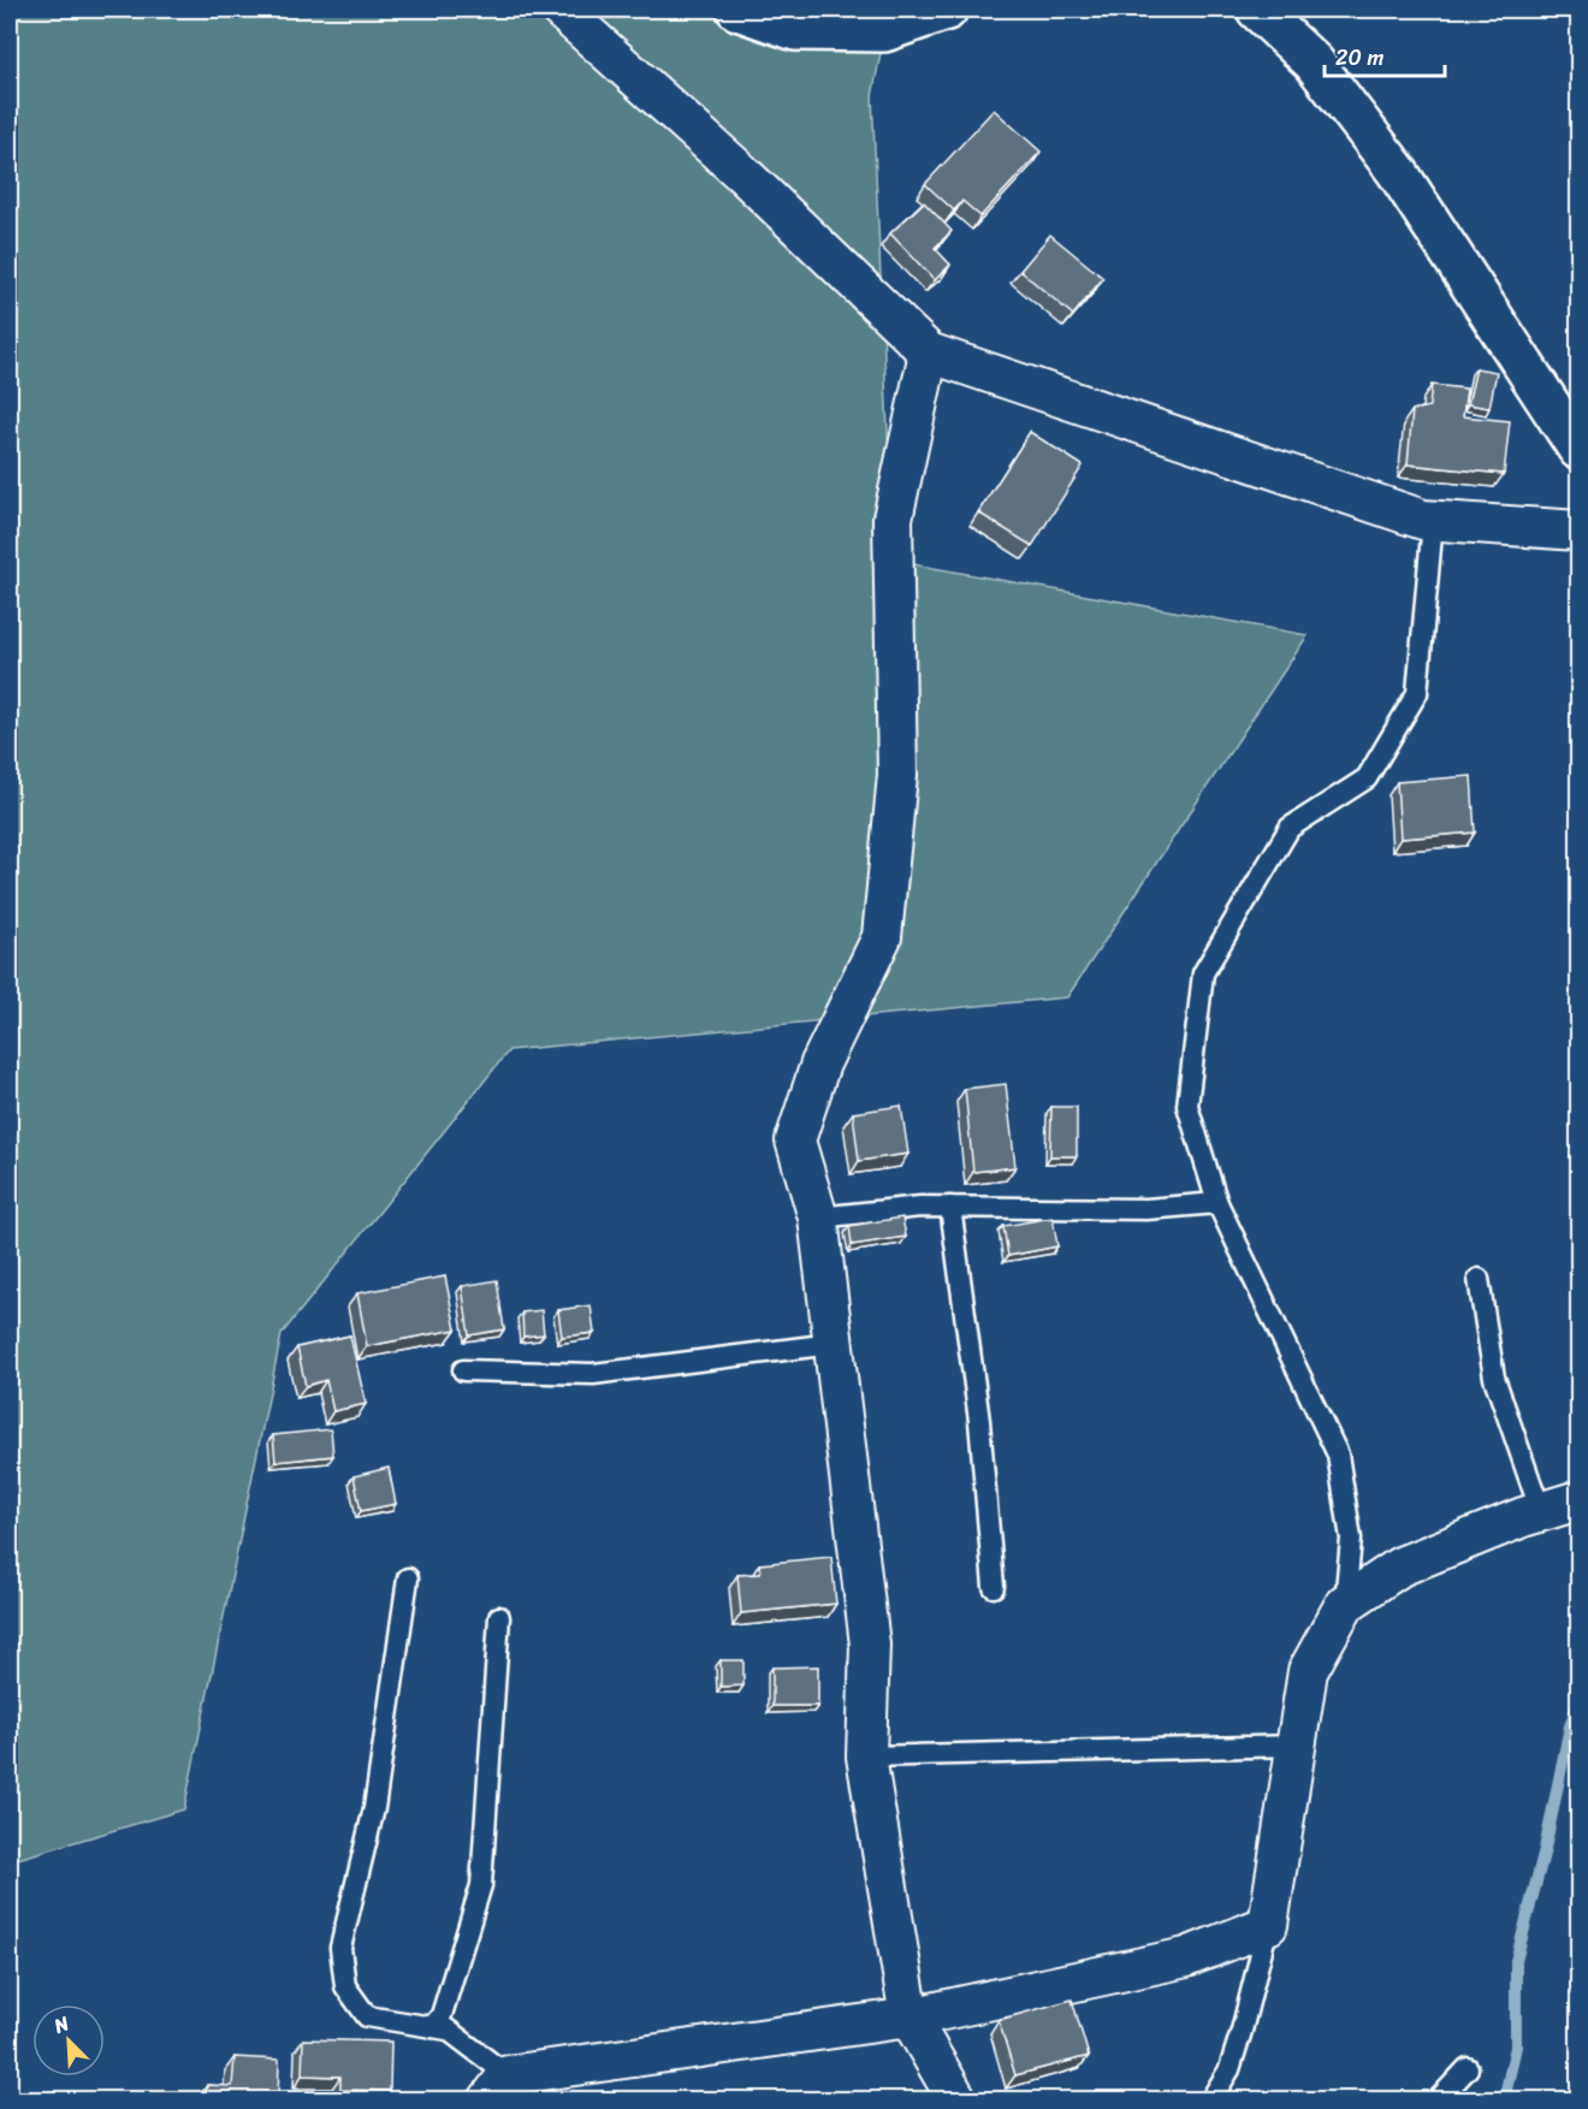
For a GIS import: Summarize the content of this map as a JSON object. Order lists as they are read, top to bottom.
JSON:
{
  "scale_bar": "20 m",
  "north": "top left"
}
